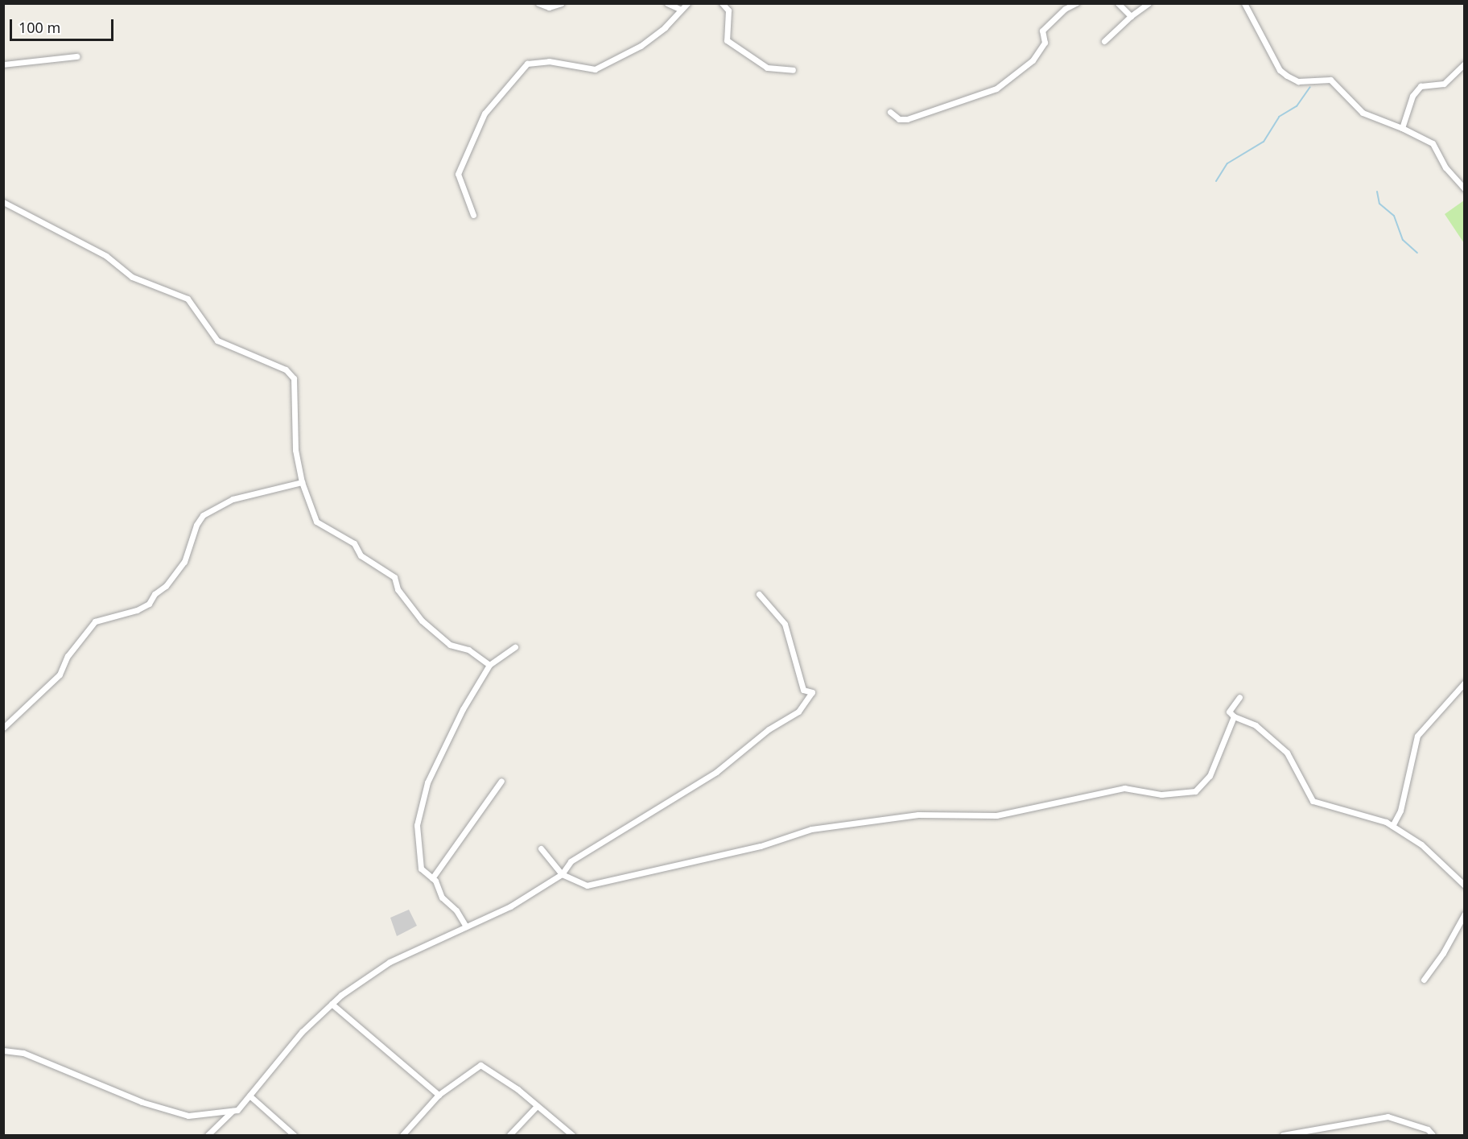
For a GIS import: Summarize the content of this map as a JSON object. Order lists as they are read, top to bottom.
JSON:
{
  "scale_bar": "100 m"
}
